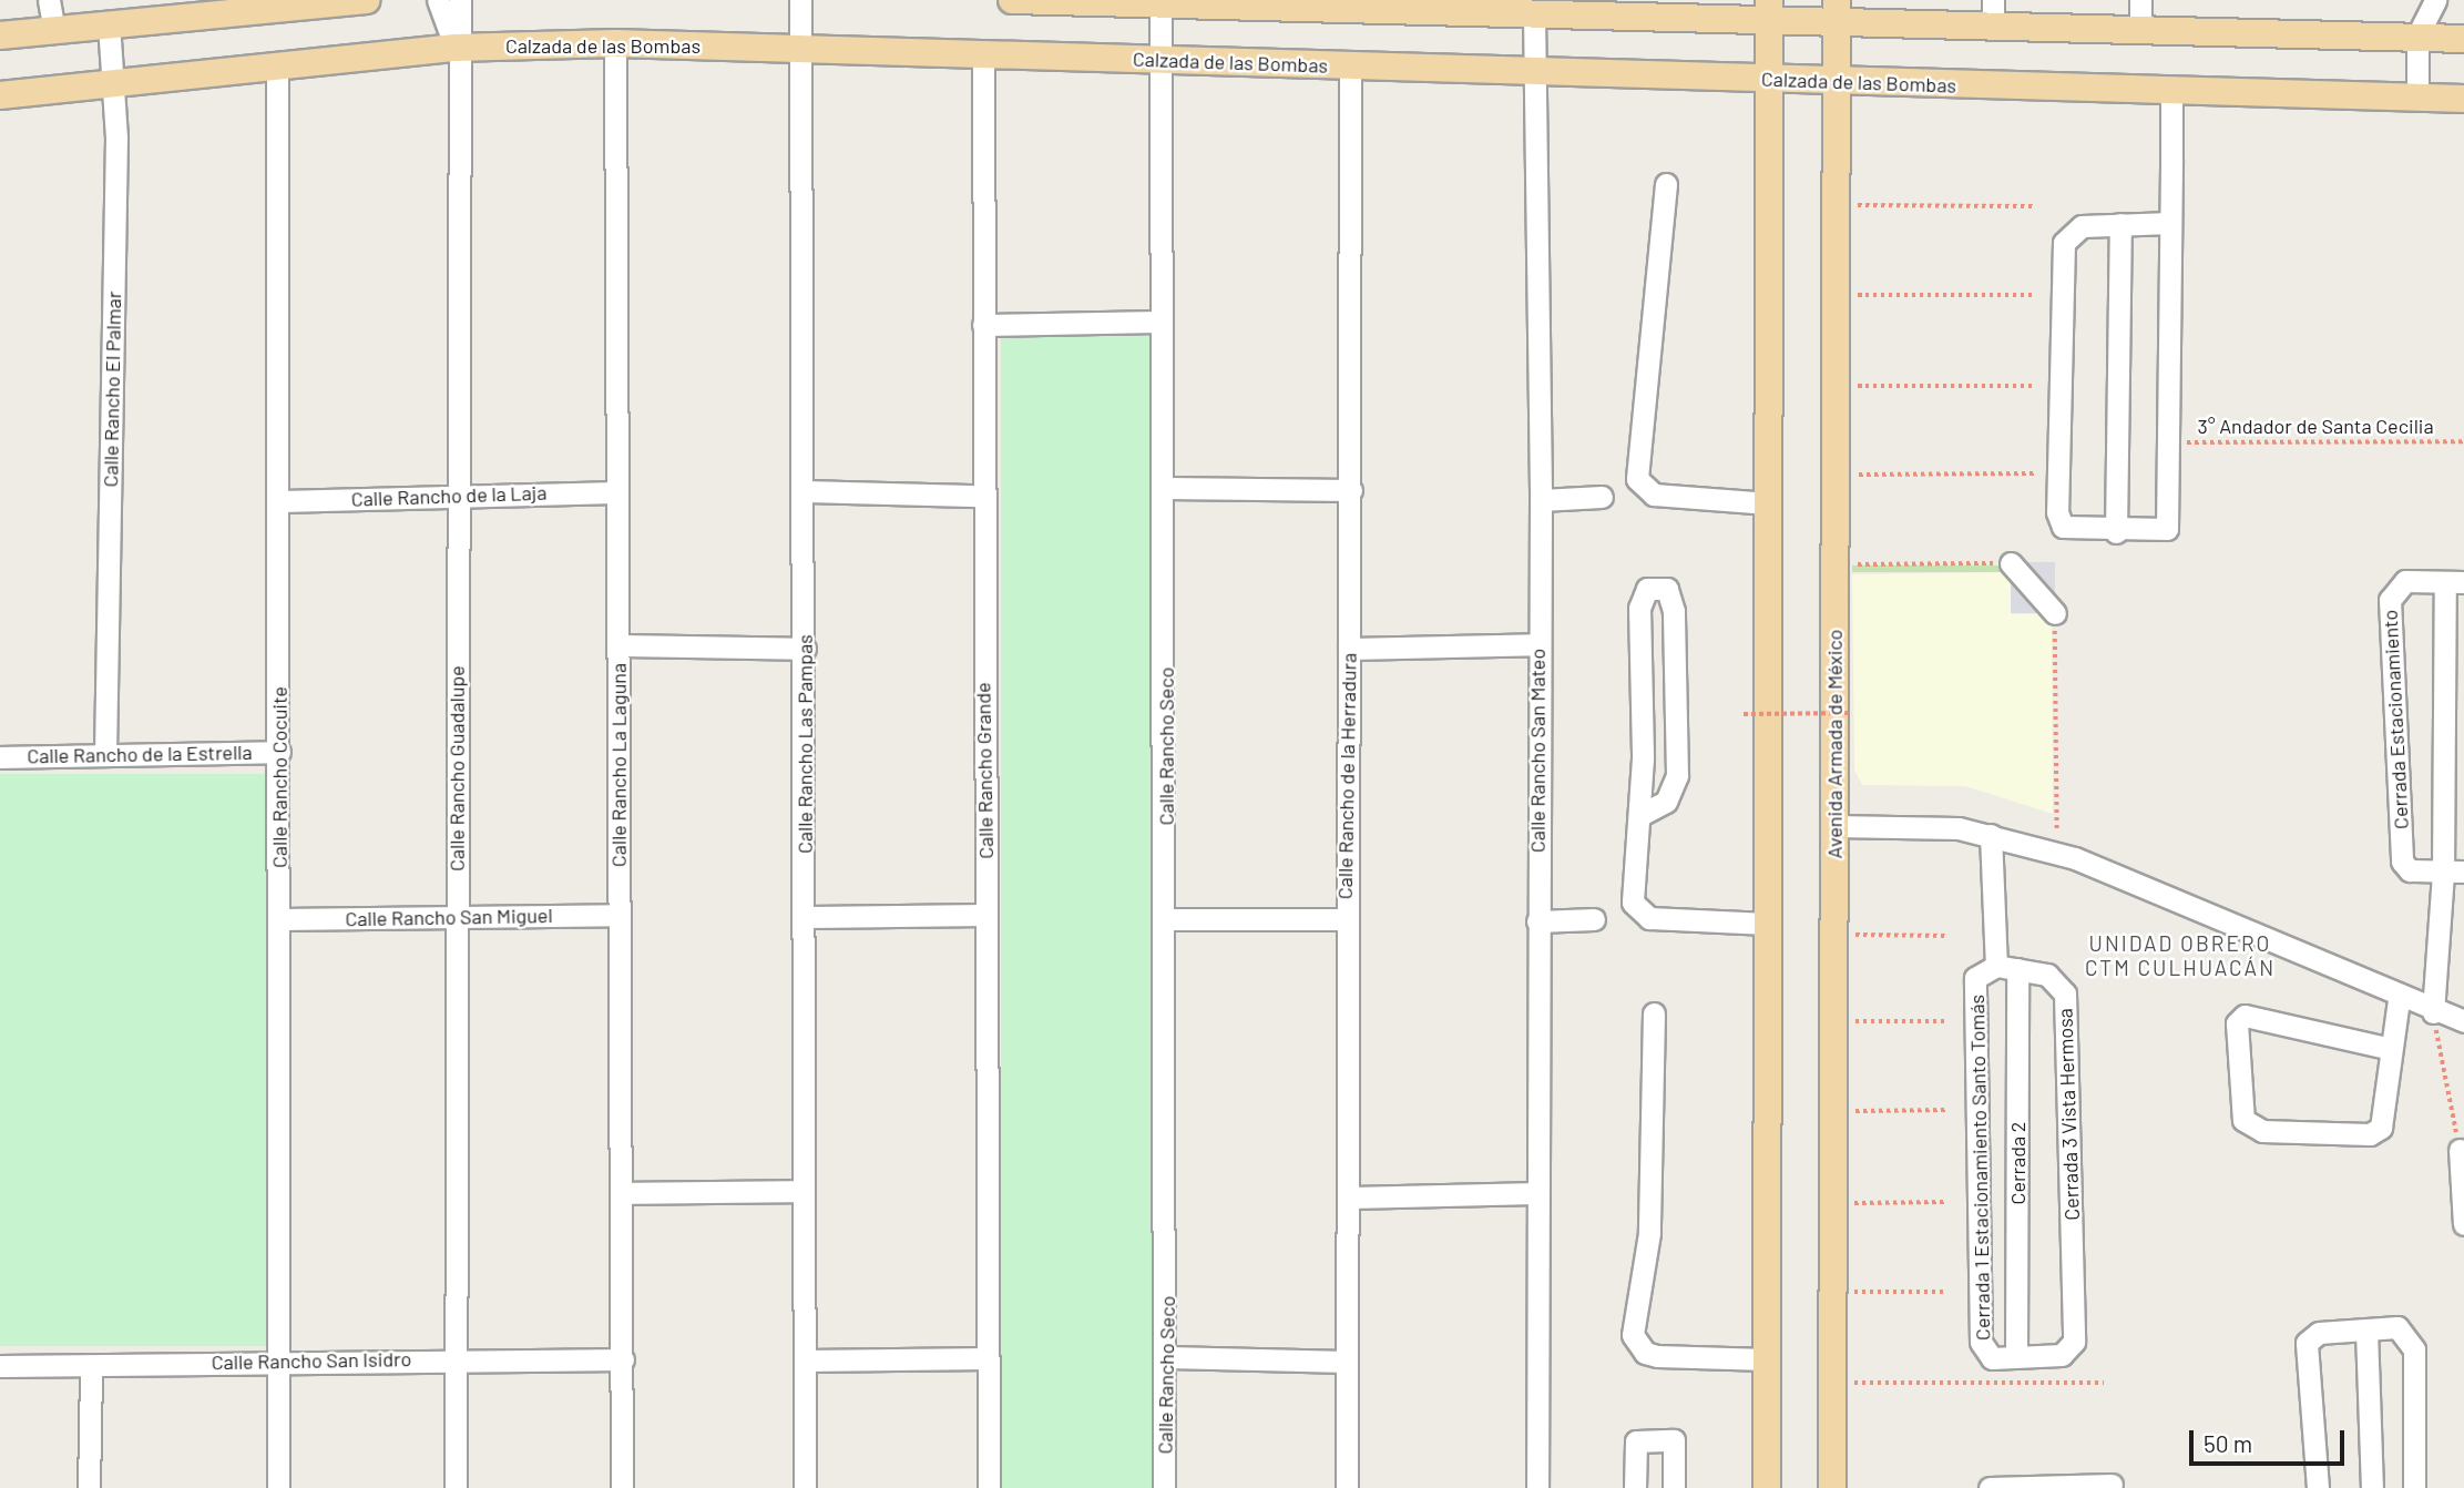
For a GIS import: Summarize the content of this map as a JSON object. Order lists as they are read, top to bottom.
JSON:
{
  "streets": {
    "main road": ["Calzada de las Bombas", "Avenida Armada de México"],
    "street": [
      "Calle Rancho El Palmar",
      "Calle Rancho de la Laja",
      "Cerrada Estacionamiento",
      "Calle Rancho Las Pampas",
      "Calle Rancho Seco",
      "Calle Rancho San Mateo",
      "Calle Rancho de la Estrella",
      "Calle Rancho La Laguna",
      "Calle Rancho Guadalupe",
      "Calle Rancho Grande",
      "Calle Rancho de la Herradura",
      "Calle Rancho Cocuite",
      "Calle Rancho San Miguel",
      "Cerrada 3 Vista Hermosa",
      "Cerrada 2",
      "Cerrada 1 Estacionamiento Santo Tomás",
      "Calle Rancho San Isidro"
    ],
    "path": ["3° Andador de Santa Cecilia"]
  },
  "crossings": [
    ["Calzada de las Bombas", "Calle Rancho El Palmar"],
    ["Calzada de las Bombas", "Calle Rancho Las Pampas"],
    ["Calzada de las Bombas", "Avenida Armada de México"],
    ["Calzada de las Bombas", "Calle Rancho Seco"],
    ["Calzada de las Bombas", "Calle Rancho San Mateo"],
    ["Calzada de las Bombas", "Calle Rancho La Laguna"],
    ["Calzada de las Bombas", "Calle Rancho Guadalupe"],
    ["Calzada de las Bombas", "Calle Rancho Grande"],
    ["Calzada de las Bombas", "Calle Rancho de la Herradura"],
    ["Calzada de las Bombas", "Calle Rancho Cocuite"],
    ["Calle Rancho El Palmar", "Calle Rancho de la Estrella"],
    ["Calle Rancho de la Laja", "Calle Rancho La Laguna"],
    ["Calle Rancho de la Laja", "Calle Rancho Guadalupe"],
    ["Calle Rancho de la Laja", "Calle Rancho Cocuite"],
    ["Calle Rancho de la Estrella", "Calle Rancho Cocuite"],
    ["Calle Rancho La Laguna", "Calle Rancho San Miguel"],
    ["Calle Rancho La Laguna", "Calle Rancho San Isidro"],
    ["Calle Rancho Guadalupe", "Calle Rancho San Miguel"],
    ["Calle Rancho Guadalupe", "Calle Rancho San Isidro"],
    ["Calle Rancho Cocuite", "Calle Rancho San Miguel"],
    ["Calle Rancho Cocuite", "Calle Rancho San Isidro"],
    ["Cerrada 3 Vista Hermosa", "Cerrada 2"],
    ["Cerrada 3 Vista Hermosa", "Cerrada 1 Estacionamiento Santo Tomás"],
    ["Cerrada 2", "Cerrada 1 Estacionamiento Santo Tomás"]
  ],
  "districts": ["UNIDAD OBRERO CTM CULHUACÁN"],
  "scale_bar": "50 m"
}
